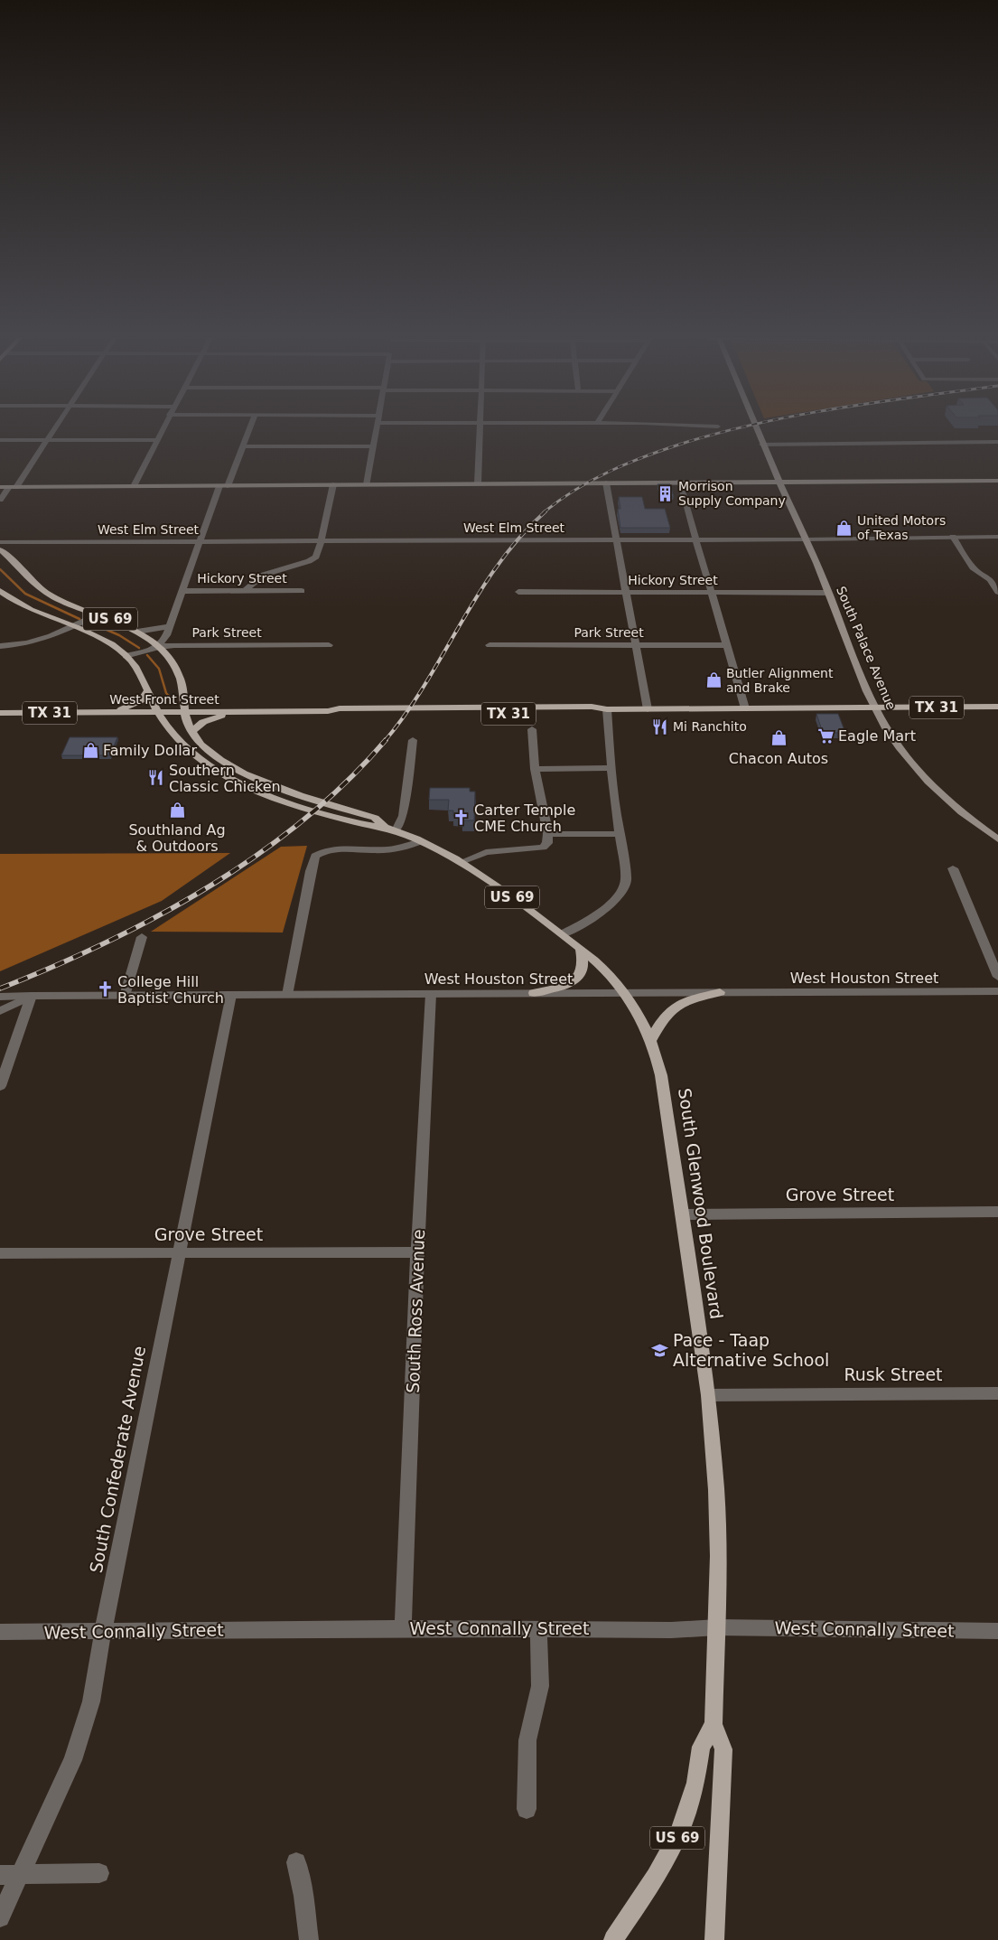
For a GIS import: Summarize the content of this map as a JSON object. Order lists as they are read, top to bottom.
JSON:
{
  "streets": {
    "main road": [
      "US 69",
      "South Palace Avenue",
      "West Front Street",
      "TX 31",
      "South Glenwood Boulevard"
    ],
    "street": [
      "West Elm Street",
      "Hickory Street",
      "Park Street",
      "West Houston Street",
      "Grove Street",
      "South Ross Avenue",
      "Rusk Street",
      "South Confederate Avenue",
      "West Connally Street"
    ]
  },
  "crossings": [
    ["West Elm Street", "South Palace Avenue"],
    ["West Elm Street", "South Glenwood Boulevard"],
    ["Hickory Street", "South Palace Avenue"],
    ["Park Street", "South Glenwood Boulevard"],
    ["South Palace Avenue", "West Front Street"],
    ["West Front Street", "South Glenwood Boulevard"],
    ["West Houston Street", "South Glenwood Boulevard"],
    ["West Houston Street", "South Ross Avenue"],
    ["West Houston Street", "South Confederate Avenue"],
    ["Grove Street", "South Glenwood Boulevard"],
    ["Grove Street", "South Ross Avenue"],
    ["Grove Street", "South Confederate Avenue"],
    ["South Glenwood Boulevard", "Rusk Street"],
    ["South Glenwood Boulevard", "West Connally Street"],
    ["South Ross Avenue", "West Connally Street"],
    ["South Confederate Avenue", "West Connally Street"]
  ],
  "places": {
    "building": ["Morrison Supply Company"],
    "shop": [
      "United Motors of Texas",
      "Butler Alignment and Brake",
      "Chacon Autos",
      "Family Dollar",
      "Southland Ag & Outdoors"
    ],
    "restaurant": ["Mi Ranchito", "Southern Classic Chicken"],
    "supermarket": ["Eagle Mart"],
    "church": ["Carter Temple CME Church", "College Hill Baptist Church"],
    "school or university": ["Pace - Taap Alternative School"]
  }
}
